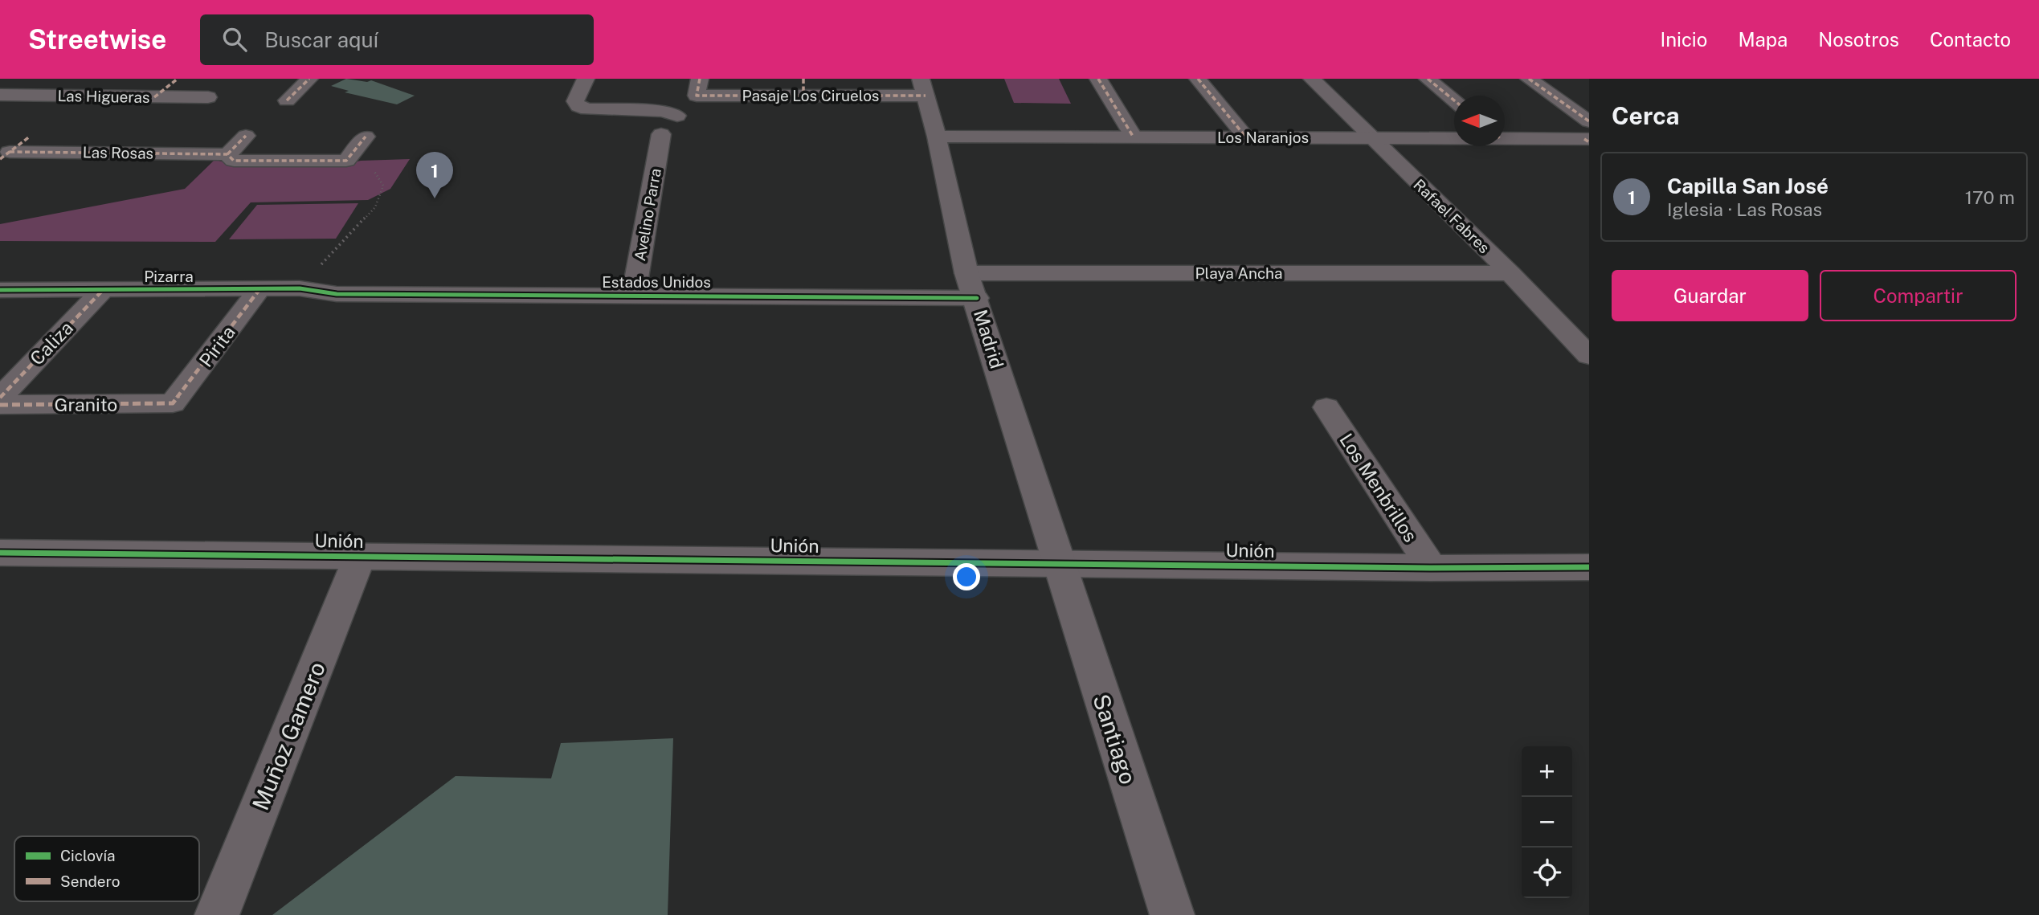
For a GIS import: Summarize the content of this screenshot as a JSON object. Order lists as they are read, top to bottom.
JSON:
{
  "streets": {
    "street": [
      "Pasaje Los Ciruelos",
      "Las Higueras",
      "Los Naranjos",
      "Las Rosas",
      "Avelino Parra",
      "Rafael Fabres",
      "Playa Ancha",
      "Pizarra",
      "Estados Unidos",
      "Madrid",
      "Caliza",
      "Pirita",
      "Granito",
      "Los Menbrillos",
      "Unión",
      "Muñoz Gamero",
      "Santiago"
    ]
  },
  "crossings": [
    ["Pasaje Los Ciruelos", "Madrid"],
    ["Los Naranjos", "Rafael Fabres"],
    ["Los Naranjos", "Madrid"],
    ["Avelino Parra", "Estados Unidos"],
    ["Rafael Fabres", "Playa Ancha"],
    ["Playa Ancha", "Madrid"],
    ["Pizarra", "Estados Unidos"],
    ["Pizarra", "Caliza"],
    ["Pizarra", "Pirita"],
    ["Estados Unidos", "Madrid"],
    ["Madrid", "Unión"],
    ["Madrid", "Santiago"],
    ["Pirita", "Granito"],
    ["Los Menbrillos", "Unión"],
    ["Unión", "Muñoz Gamero"],
    ["Unión", "Santiago"]
  ],
  "legend": ["Ciclovía", "Sendero"],
  "north": "left",
  "page": {
    "header": "Streetwise",
    "search": "Buscar aquí",
    "nav": [
      "Inicio",
      "Mapa",
      "Nosotros",
      "Contacto"
    ],
    "heading": "Cerca",
    "pins": "1",
    "list": [
      {
        "mark": "1",
        "name": "Capilla San José",
        "note": "Iglesia · Las Rosas",
        "value": "170 m"
      }
    ],
    "buttons": ["Guardar", "Compartir"],
    "map_buttons": ["+", "−"]
  }
}
